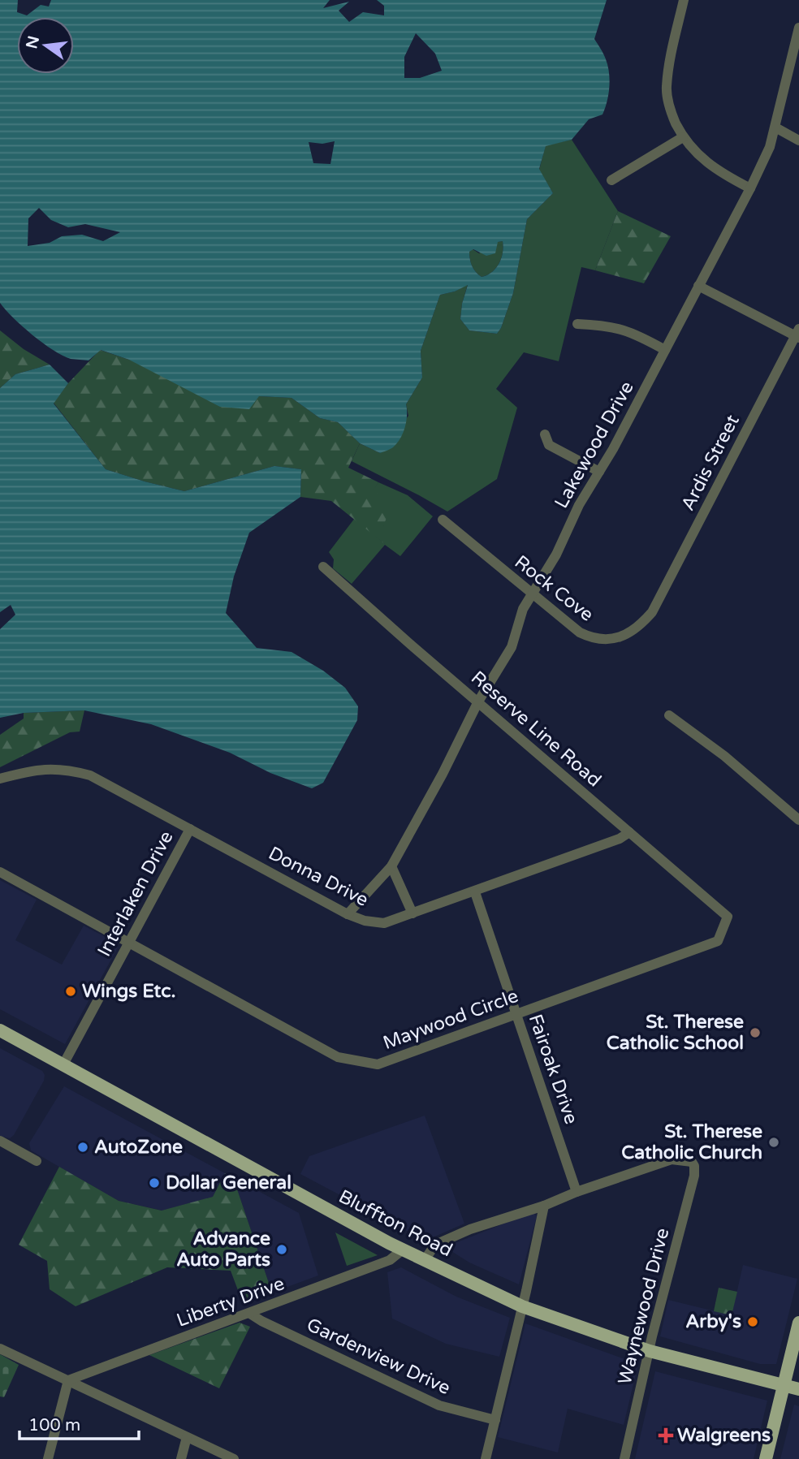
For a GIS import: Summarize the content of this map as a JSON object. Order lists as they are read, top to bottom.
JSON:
{
  "streets": {
    "main road": ["Bluffton Road"],
    "street": [
      "Lakewood Drive",
      "Ardis Street",
      "Rock Cove",
      "Reserve Line Road",
      "Donna Drive",
      "Interlaken Drive",
      "Maywood Circle",
      "Fairoak Drive",
      "Liberty Drive",
      "Waynewood Drive",
      "Gardenview Drive"
    ]
  },
  "crossings": [
    ["Lakewood Drive", "Rock Cove"],
    ["Lakewood Drive", "Reserve Line Road"],
    ["Lakewood Drive", "Donna Drive"],
    ["Ardis Street", "Rock Cove"],
    ["Reserve Line Road", "Donna Drive"],
    ["Reserve Line Road", "Maywood Circle"],
    ["Donna Drive", "Interlaken Drive"],
    ["Donna Drive", "Fairoak Drive"],
    ["Interlaken Drive", "Maywood Circle"],
    ["Interlaken Drive", "Bluffton Road"],
    ["Maywood Circle", "Fairoak Drive"],
    ["Fairoak Drive", "Waynewood Drive"],
    ["Bluffton Road", "Liberty Drive"],
    ["Bluffton Road", "Waynewood Drive"],
    ["Liberty Drive", "Gardenview Drive"]
  ],
  "places": {
    "other": [
      "Wings Etc.",
      "St. Therese Catholic School",
      "St. Therese Catholic Church",
      "AutoZone",
      "Dollar General",
      "Advance Auto Parts",
      "Arby's"
    ],
    "health": ["Walgreens"]
  },
  "scale_bar": "100 m",
  "north": "left"
}
